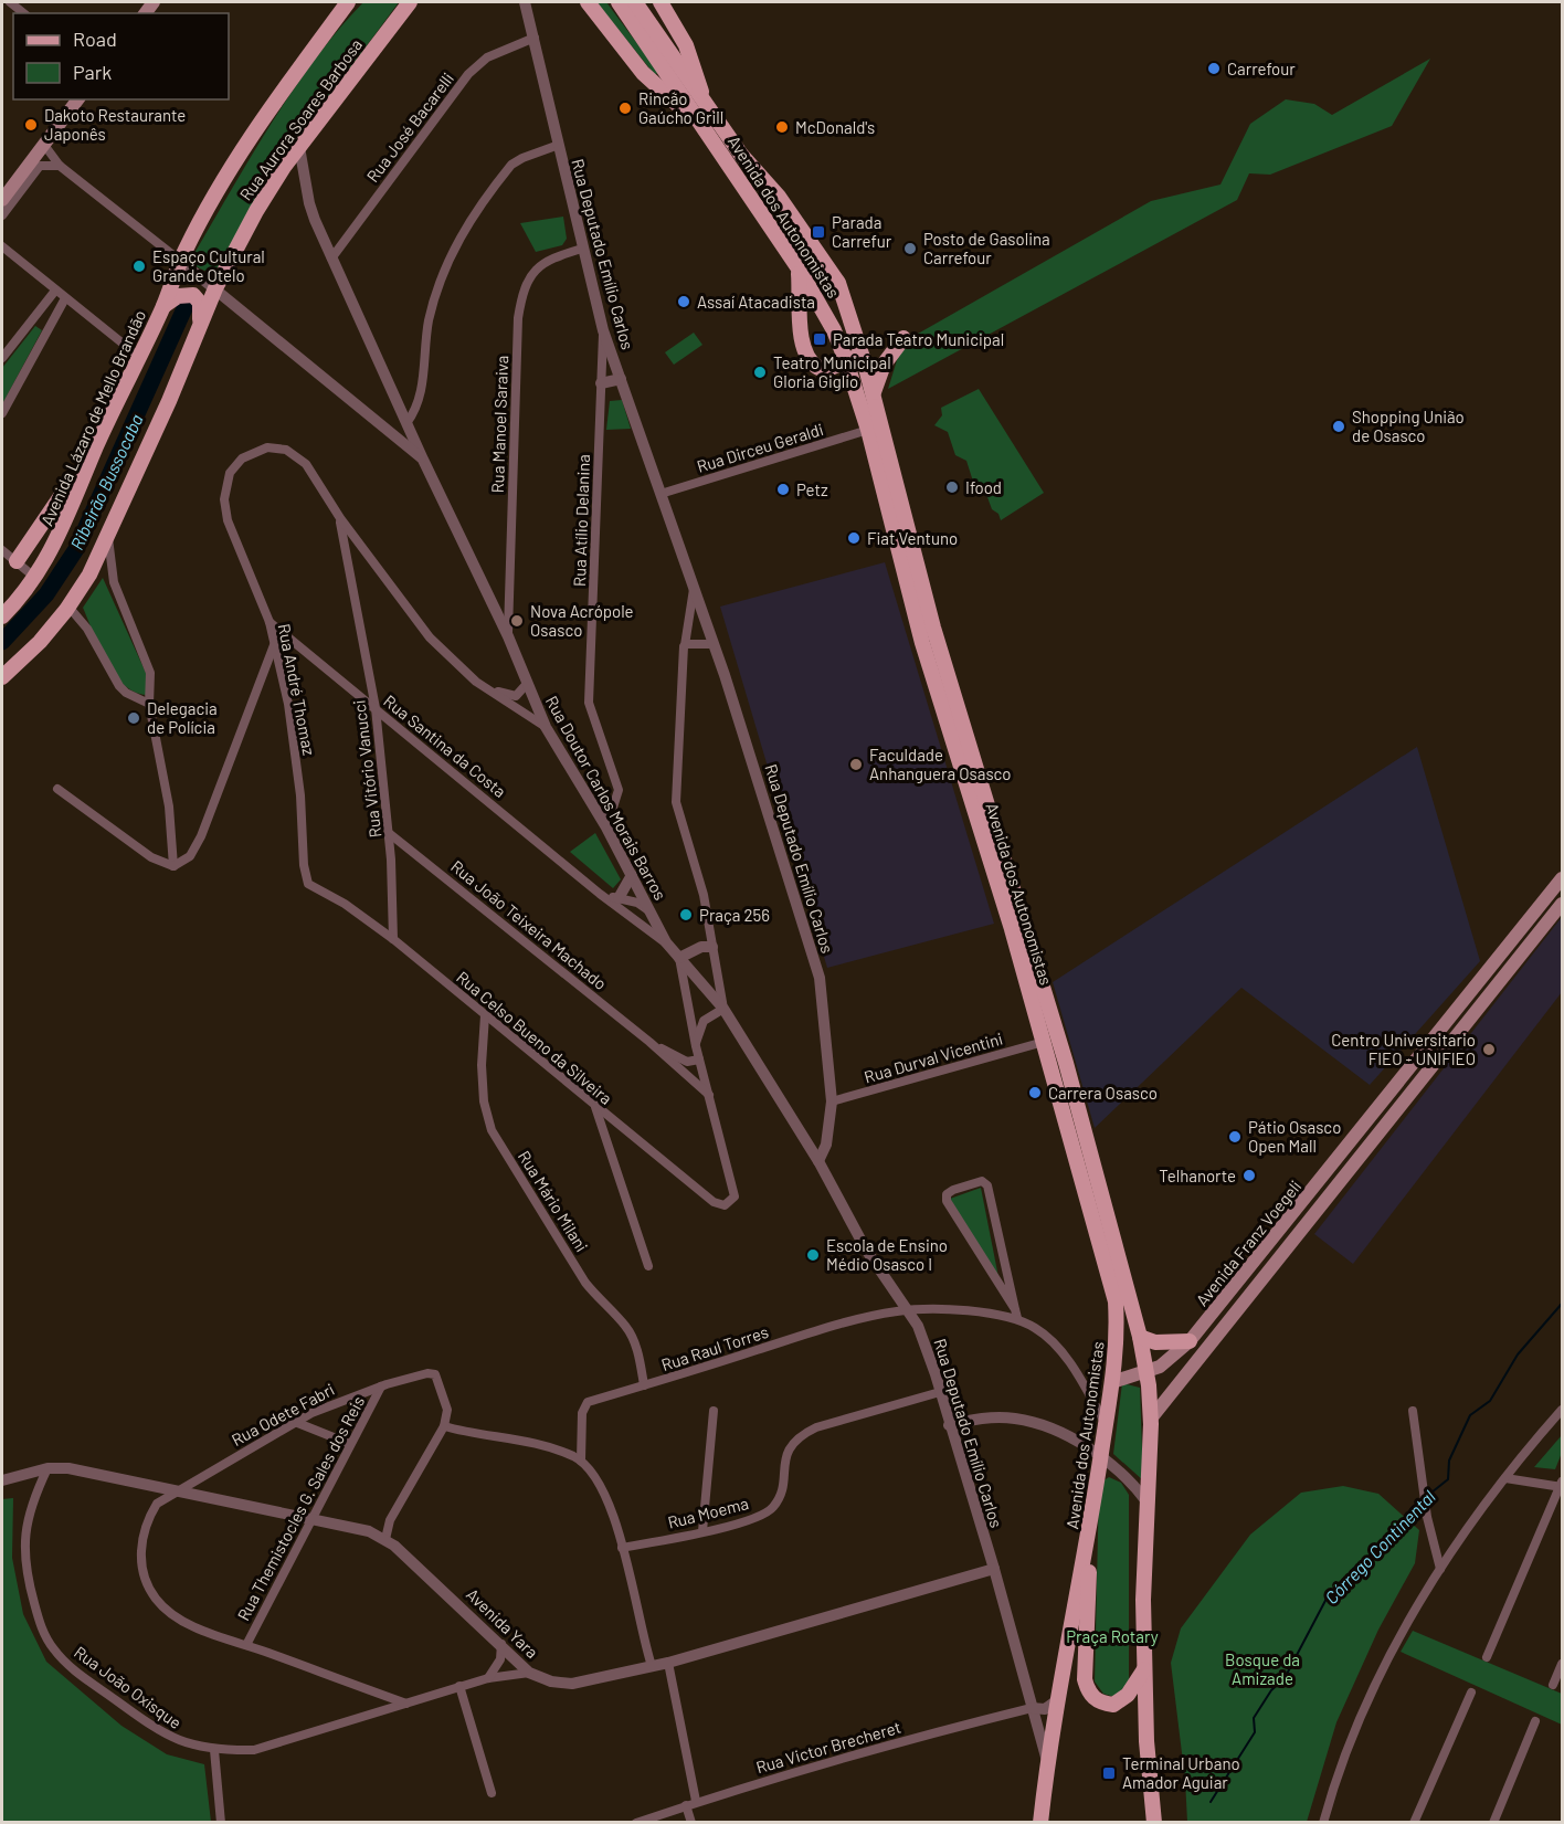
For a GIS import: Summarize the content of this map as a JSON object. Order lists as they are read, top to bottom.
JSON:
{
  "streets": {
    "main road": [
      "Rua Aurora Soares Barbosa",
      "Avenida dos Autonomistas",
      "Avenida Lázaro de Mello Brandão",
      "Avenida Franz Voegeli"
    ],
    "street": [
      "Rua José Bacarelli",
      "Rua Deputado Emílio Carlos",
      "Rua Manoel Saraiva",
      "Rua Dirceu Geraldi",
      "Rua Atílio Delanina",
      "Rua André Thomaz",
      "Rua Santina da Costa",
      "Rua Vitório Vanucci",
      "Rua Doutor Carlos Morais Barros",
      "Rua João Teixeira Machado",
      "Rua Celso Bueno da Silveira",
      "Rua Durval Vicentini",
      "Rua Mário Milani",
      "Rua Raul Torres",
      "Rua Odete Fabri",
      "Rua Themistocles G. Sales dos Reis",
      "Rua Moema",
      "Avenida Yara",
      "Rua João Oxisque",
      "Rua Victor Brecheret"
    ]
  },
  "crossings": [
    ["Rua Aurora Soares Barbosa", "Rua Doutor Carlos Morais Barros"],
    ["Rua José Bacarelli", "Rua Deputado Emílio Carlos"],
    ["Rua José Bacarelli", "Rua Doutor Carlos Morais Barros"],
    ["Avenida dos Autonomistas", "Rua Deputado Emílio Carlos"],
    ["Avenida dos Autonomistas", "Rua Dirceu Geraldi"],
    ["Avenida dos Autonomistas", "Rua Durval Vicentini"],
    ["Avenida dos Autonomistas", "Avenida Franz Voegeli"],
    ["Rua Deputado Emílio Carlos", "Rua Manoel Saraiva"],
    ["Rua Deputado Emílio Carlos", "Rua Dirceu Geraldi"],
    ["Rua Deputado Emílio Carlos", "Rua Atílio Delanina"],
    ["Rua Deputado Emílio Carlos", "Rua Doutor Carlos Morais Barros"],
    ["Rua Deputado Emílio Carlos", "Rua Durval Vicentini"],
    ["Rua Deputado Emílio Carlos", "Rua Raul Torres"],
    ["Rua Deputado Emílio Carlos", "Rua Moema"],
    ["Rua Deputado Emílio Carlos", "Avenida Yara"],
    ["Rua Deputado Emílio Carlos", "Rua Victor Brecheret"],
    ["Rua Manoel Saraiva", "Rua Doutor Carlos Morais Barros"],
    ["Rua Atílio Delanina", "Rua Doutor Carlos Morais Barros"],
    ["Rua André Thomaz", "Rua Santina da Costa"],
    ["Rua André Thomaz", "Rua Vitório Vanucci"],
    ["Rua André Thomaz", "Rua Doutor Carlos Morais Barros"],
    ["Rua André Thomaz", "Rua Celso Bueno da Silveira"],
    ["Rua Santina da Costa", "Rua Vitório Vanucci"],
    ["Rua Santina da Costa", "Rua Doutor Carlos Morais Barros"],
    ["Rua Vitório Vanucci", "Rua João Teixeira Machado"],
    ["Rua Vitório Vanucci", "Rua Celso Bueno da Silveira"],
    ["Rua João Teixeira Machado", "Rua Celso Bueno da Silveira"],
    ["Rua Celso Bueno da Silveira", "Rua Mário Milani"],
    ["Rua Mário Milani", "Rua Raul Torres"],
    ["Rua Odete Fabri", "Rua Themistocles G. Sales dos Reis"],
    ["Rua Odete Fabri", "Avenida Yara"],
    ["Rua Odete Fabri", "Rua João Oxisque"],
    ["Rua Themistocles G. Sales dos Reis", "Avenida Yara"],
    ["Avenida Yara", "Rua João Oxisque"]
  ],
  "water": ["Ribeirão Bussocaba", "Córrego Continental"],
  "parks": ["Praça Rotary", "Bosque da Amizade"],
  "places": {
    "other": [
      "Carrefour",
      "Rincão Gaúcho Grill",
      "Dakoto Restaurante Japonês",
      "McDonald's",
      "Posto de Gasolina Carrefour",
      "Espaço Cultural Grande Otelo",
      "Assaí Atacadista",
      "Teatro Municipal Gloria Giglio",
      "Shopping União de Osasco",
      "Ifood",
      "Petz",
      "Fiat Ventuno",
      "Nova Acrópole Osasco",
      "Delegacia de Polícia",
      "Faculdade Anhanguera Osasco",
      "Praça 256",
      "Centro Universitario FIEO - UNIFIEO",
      "Carrera Osasco",
      "Pátio Osasco Open Mall",
      "Telhanorte",
      "Escola de Ensino Médio Osasco I"
    ],
    "transit": ["Parada Carrefur", "Parada Teatro Municipal", "Terminal Urbano Amador Aguiar"]
  },
  "legend": ["Road", "Park"]
}
